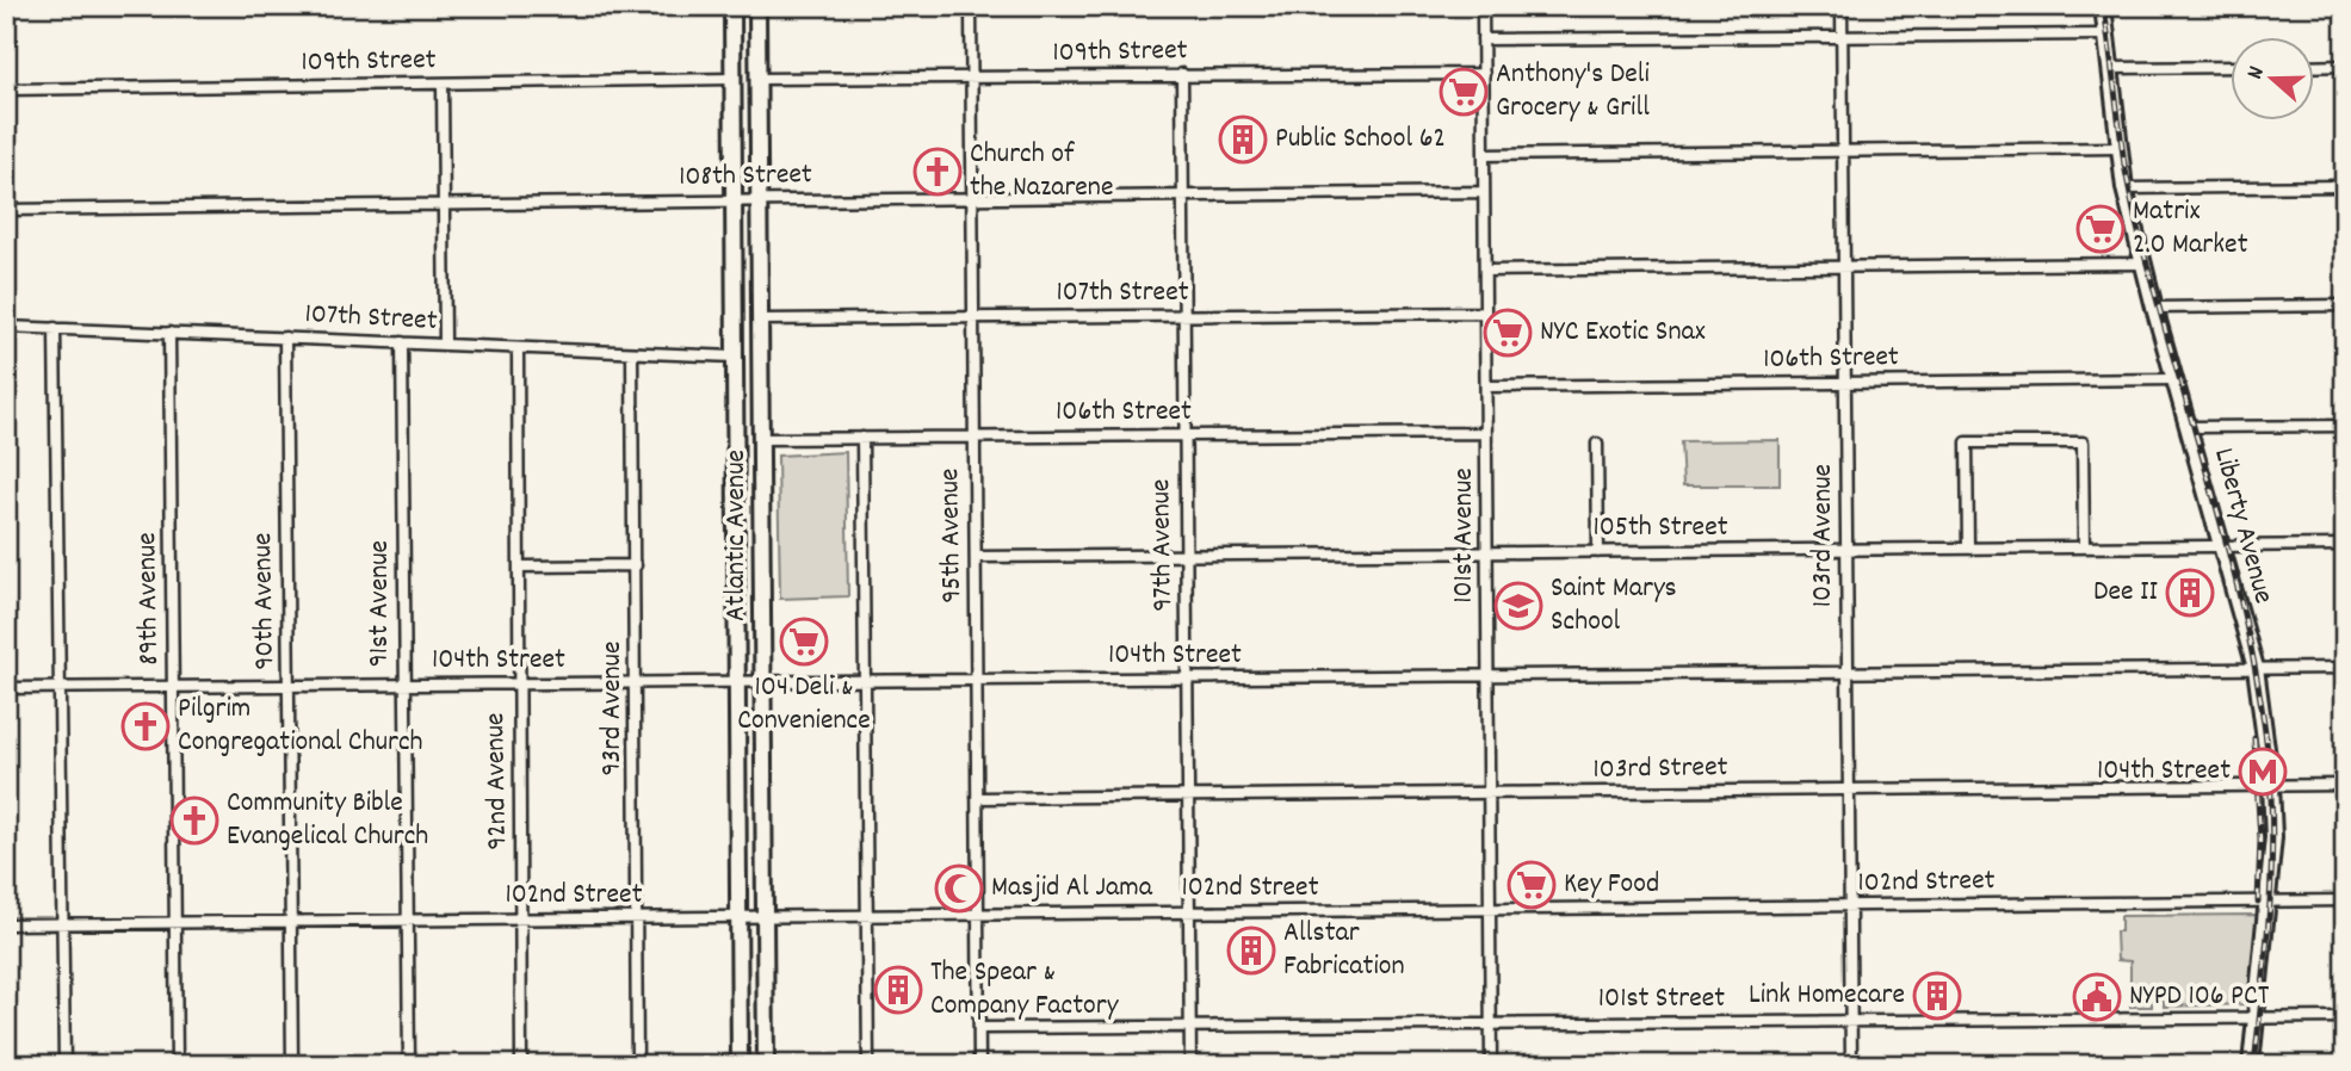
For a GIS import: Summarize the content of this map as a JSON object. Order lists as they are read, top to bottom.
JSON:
{
  "streets": {
    "main road": ["Liberty Avenue", "Atlantic Avenue"],
    "street": [
      "109th Street",
      "108th Street",
      "107th Street",
      "106th Street",
      "105th Street",
      "95th Avenue",
      "101st Avenue",
      "103rd Avenue",
      "97th Avenue",
      "89th Avenue",
      "90th Avenue",
      "91st Avenue",
      "104th Street",
      "93rd Avenue",
      "103rd Street",
      "92nd Avenue",
      "102nd Street",
      "101st Street"
    ]
  },
  "crossings": [
    ["109th Street", "Atlantic Avenue"],
    ["109th Street", "95th Avenue"],
    ["109th Street", "101st Avenue"],
    ["109th Street", "97th Avenue"],
    ["108th Street", "Atlantic Avenue"],
    ["108th Street", "95th Avenue"],
    ["108th Street", "101st Avenue"],
    ["108th Street", "97th Avenue"],
    ["107th Street", "Atlantic Avenue"],
    ["107th Street", "95th Avenue"],
    ["107th Street", "101st Avenue"],
    ["107th Street", "97th Avenue"],
    ["107th Street", "89th Avenue"],
    ["107th Street", "90th Avenue"],
    ["107th Street", "91st Avenue"],
    ["107th Street", "93rd Avenue"],
    ["107th Street", "92nd Avenue"],
    ["106th Street", "Liberty Avenue"],
    ["106th Street", "Atlantic Avenue"],
    ["106th Street", "95th Avenue"],
    ["106th Street", "101st Avenue"],
    ["106th Street", "103rd Avenue"],
    ["106th Street", "97th Avenue"],
    ["Liberty Avenue", "105th Street"],
    ["Liberty Avenue", "104th Street"],
    ["Liberty Avenue", "103rd Street"],
    ["Liberty Avenue", "102nd Street"],
    ["Liberty Avenue", "101st Street"],
    ["105th Street", "95th Avenue"],
    ["105th Street", "101st Avenue"],
    ["105th Street", "103rd Avenue"],
    ["105th Street", "97th Avenue"],
    ["Atlantic Avenue", "104th Street"],
    ["Atlantic Avenue", "102nd Street"],
    ["95th Avenue", "104th Street"],
    ["95th Avenue", "103rd Street"],
    ["95th Avenue", "102nd Street"],
    ["95th Avenue", "101st Street"],
    ["101st Avenue", "104th Street"],
    ["101st Avenue", "103rd Street"],
    ["101st Avenue", "102nd Street"],
    ["101st Avenue", "101st Street"],
    ["103rd Avenue", "104th Street"],
    ["103rd Avenue", "103rd Street"],
    ["103rd Avenue", "102nd Street"],
    ["103rd Avenue", "101st Street"],
    ["97th Avenue", "104th Street"],
    ["97th Avenue", "103rd Street"],
    ["97th Avenue", "102nd Street"],
    ["97th Avenue", "101st Street"],
    ["89th Avenue", "104th Street"],
    ["89th Avenue", "102nd Street"],
    ["90th Avenue", "104th Street"],
    ["90th Avenue", "102nd Street"],
    ["91st Avenue", "104th Street"],
    ["91st Avenue", "102nd Street"],
    ["104th Street", "93rd Avenue"],
    ["104th Street", "92nd Avenue"],
    ["93rd Avenue", "102nd Street"],
    ["92nd Avenue", "102nd Street"]
  ],
  "places": {
    "supermarket": [
      "Anthony's Deli Grocery & Grill",
      "Matrix 2.0 Market",
      "NYC Exotic Snax",
      "104 Deli & Convenience",
      "Key Food"
    ],
    "building": [
      "Public School 62",
      "Dee II",
      "Allstar Fabrication",
      "The Spear & Company Factory",
      "Link Homecare"
    ],
    "church": ["Church of the Nazarene", "Pilgrim Congregational Church", "Community Bible Evangelical Church"],
    "school or university": ["Saint Marys School"],
    "metro station": ["104th Street"],
    "mosque": ["Masjid Al Jama"],
    "public building": ["NYPD 106 PCT"]
  },
  "north": "left"
}
